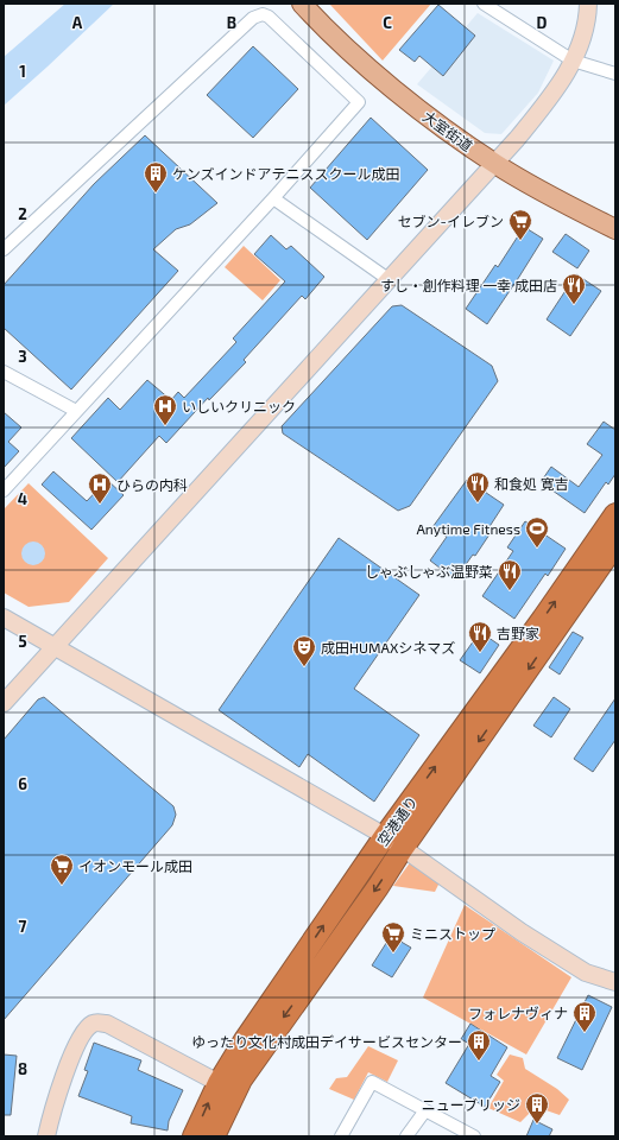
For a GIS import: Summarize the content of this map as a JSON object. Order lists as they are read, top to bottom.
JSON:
{
  "streets": {
    "highway": ["空港通り"],
    "main road": ["大室街道"]
  },
  "places": {
    "building": [
      "ケンズインドアテニススクール成田",
      "フォレナヴィナ",
      "ゆったり文化村成田デイサービスセンター",
      "ニューブリッジ"
    ],
    "supermarket": ["セブン-イレブン", "イオンモール成田", "ミニストップ"],
    "restaurant": [
      "すし・創作料理 一幸 成田店",
      "和食処 寛吉",
      "しゃぶしゃぶ温野菜",
      "吉野家"
    ],
    "hospital": ["いしいクリニック", "ひらの内科"],
    "sports": ["Anytime Fitness"],
    "theatre": ["成田HUMAXシネマズ"]
  },
  "grid": {
    "columns": [
      "A",
      "B",
      "C",
      "D"
    ],
    "rows": [
      "1",
      "2",
      "3",
      "4",
      "5",
      "6",
      "7",
      "8"
    ]
  }
}
